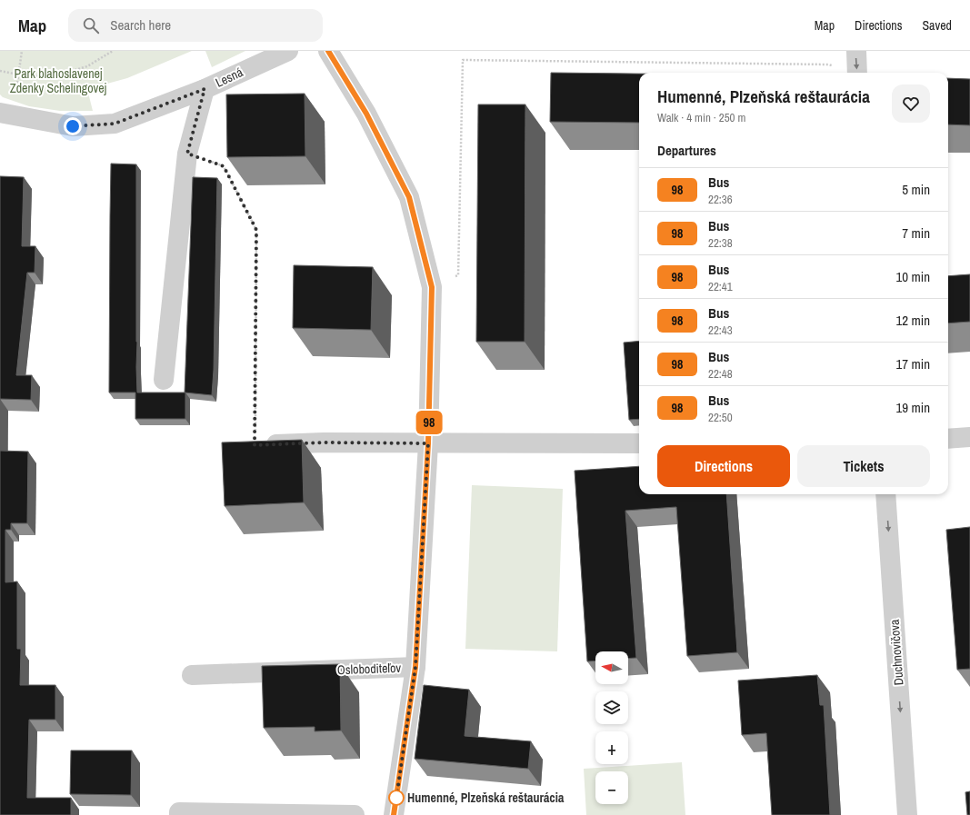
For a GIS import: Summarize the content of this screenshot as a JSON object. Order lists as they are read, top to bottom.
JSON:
{
  "streets": {
    "street": ["Lesná", "Duchnovičova", "Osloboditeľov"]
  },
  "one_way": ["Duchnovičova"],
  "parks": ["Park blahoslavenej Zdenky Schelingovej"],
  "places": ["Humenné, Plzeňská reštaurácia"],
  "lines": ["bus line 98"],
  "north": "left",
  "page": {
    "header": "Map",
    "search": "Search here",
    "nav": ["Map", "Directions", "Saved"],
    "on_map": "98",
    "heading": [
      ["Humenné, Plzeňská reštaurácia", "Walk · 4 min · 250 m"],
      "Departures"
    ],
    "list": [
      {
        "mark": "98",
        "name": "Bus",
        "note": "22:36",
        "value": "5 min"
      },
      {
        "mark": "98",
        "name": "Bus",
        "note": "22:38",
        "value": "7 min"
      },
      {
        "mark": "98",
        "name": "Bus",
        "note": "22:41",
        "value": "10 min"
      },
      {
        "mark": "98",
        "name": "Bus",
        "note": "22:43",
        "value": "12 min"
      },
      {
        "mark": "98",
        "name": "Bus",
        "note": "22:48",
        "value": "17 min"
      },
      {
        "mark": "98",
        "name": "Bus",
        "note": "22:50",
        "value": "19 min"
      }
    ],
    "buttons": ["Directions", "Tickets"],
    "map_buttons": ["+", "−"]
  }
}
